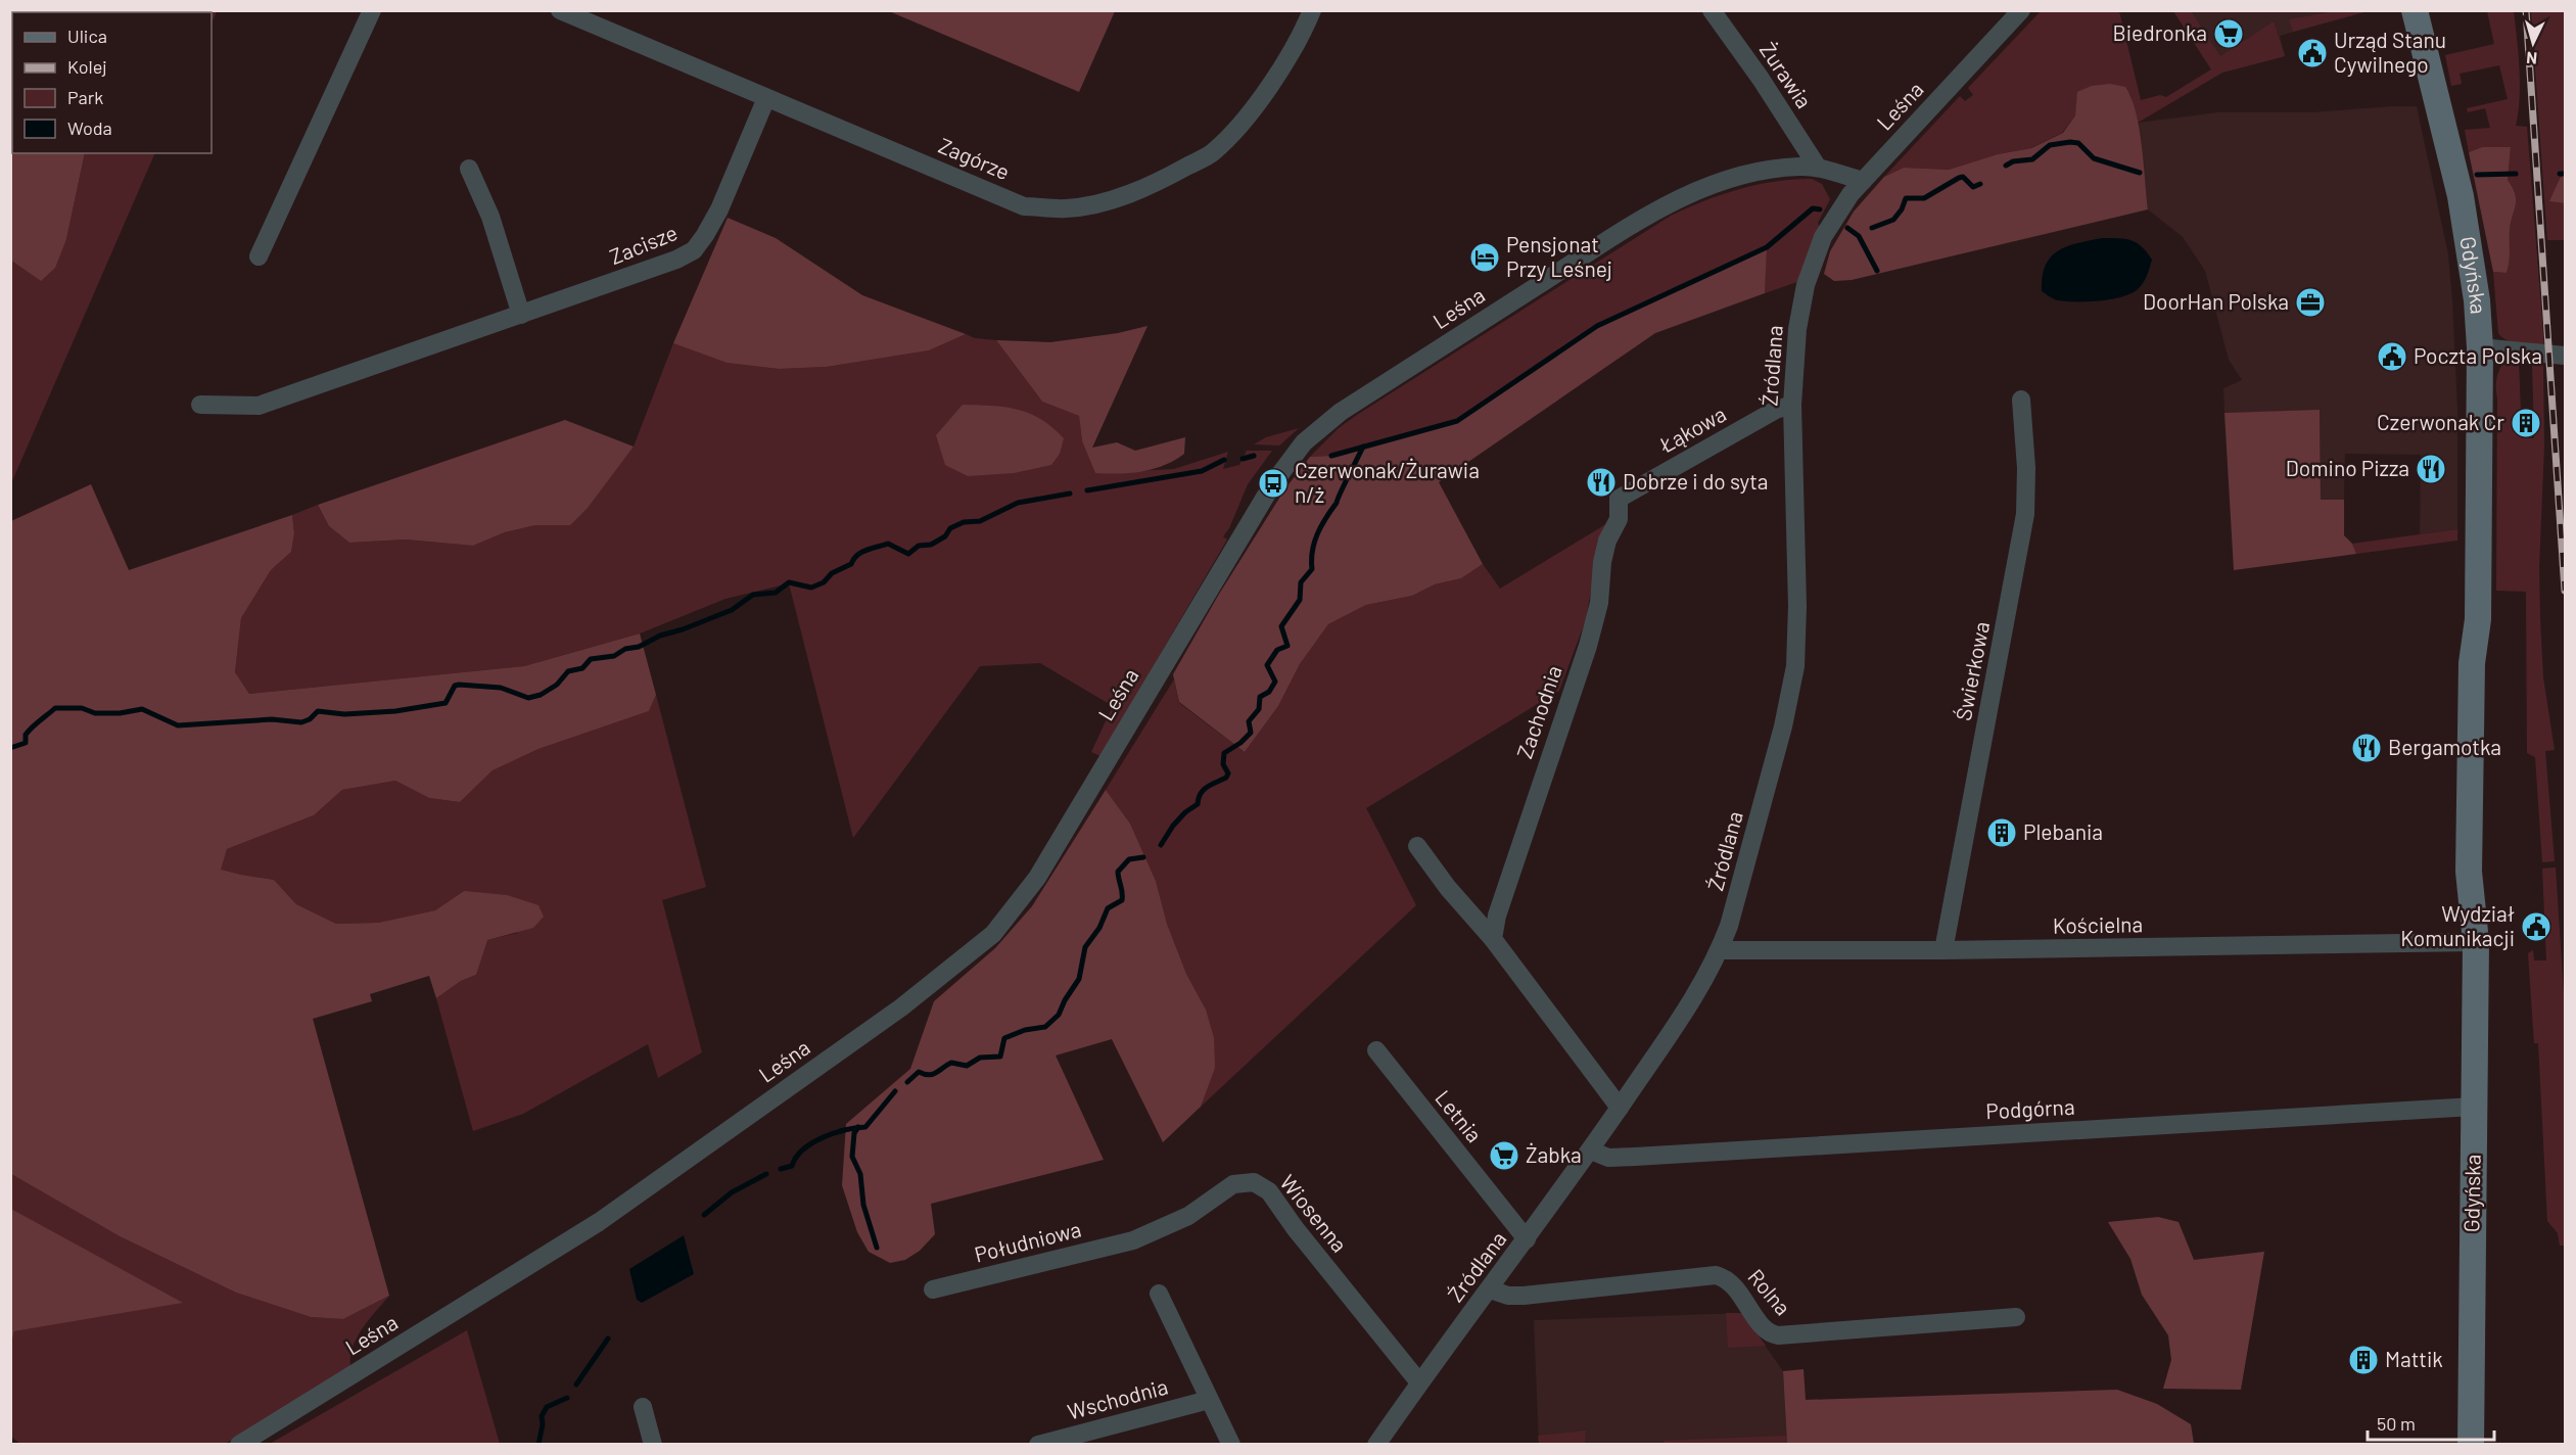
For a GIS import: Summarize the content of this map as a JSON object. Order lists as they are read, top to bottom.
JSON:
{
  "streets": {
    "main road": ["Gdyńska"],
    "street": [
      "Żurawia",
      "Leśna",
      "Zagórze",
      "Zacisze",
      "Źródlana",
      "Łąkowa",
      "Świerkowa",
      "Zachodnia",
      "Kościelna",
      "Podgórna",
      "Letnia",
      "Wiosenna",
      "Południowa",
      "Rolna",
      "Wschodnia"
    ]
  },
  "crossings": [
    ["Żurawia", "Leśna"],
    ["Leśna", "Źródlana"],
    ["Zagórze", "Zacisze"],
    ["Gdyńska", "Kościelna"],
    ["Gdyńska", "Podgórna"],
    ["Źródlana", "Łąkowa"],
    ["Źródlana", "Kościelna"],
    ["Źródlana", "Podgórna"],
    ["Źródlana", "Letnia"],
    ["Źródlana", "Wiosenna"],
    ["Źródlana", "Rolna"],
    ["Łąkowa", "Zachodnia"],
    ["Świerkowa", "Kościelna"],
    ["Wiosenna", "Południowa"]
  ],
  "places": {
    "supermarket": ["Biedronka", "Żabka"],
    "public building": ["Urząd Stanu Cywilnego", "Poczta Polska", "Wydział Komunikacji"],
    "hotel": ["Pensjonat Przy Leśnej"],
    "office": ["DoorHan Polska"],
    "building": ["Czerwonak Cr", "Plebania", "Mattik"],
    "restaurant": ["Domino Pizza", "Dobrze i do syta", "Bergamotka"],
    "bus stop": ["Czerwonak/Żurawia n/ż"]
  },
  "legend": [
    "Ulica",
    "Kolej",
    "Park",
    "Woda"
  ],
  "scale_bar": "50 m",
  "north": "bottom"
}
